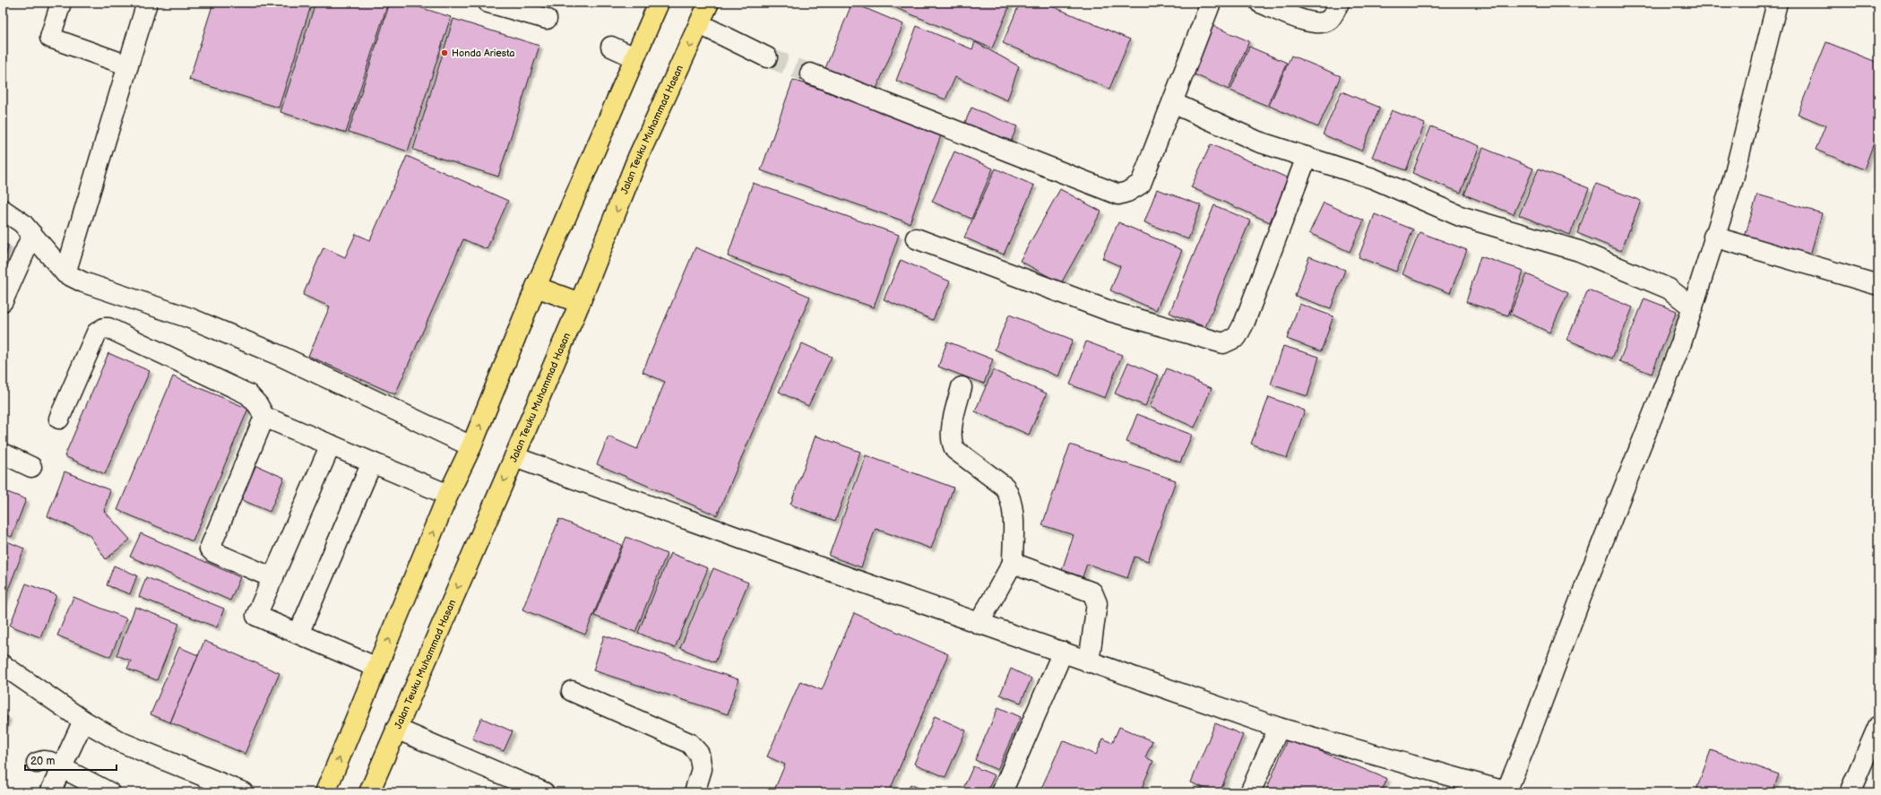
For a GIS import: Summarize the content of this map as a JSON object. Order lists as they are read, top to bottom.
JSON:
{
  "streets": {
    "highway": ["Jalan Teuku Muhammad Hasan"]
  },
  "places": ["Honda Ariesta"],
  "scale_bar": "20 m"
}
